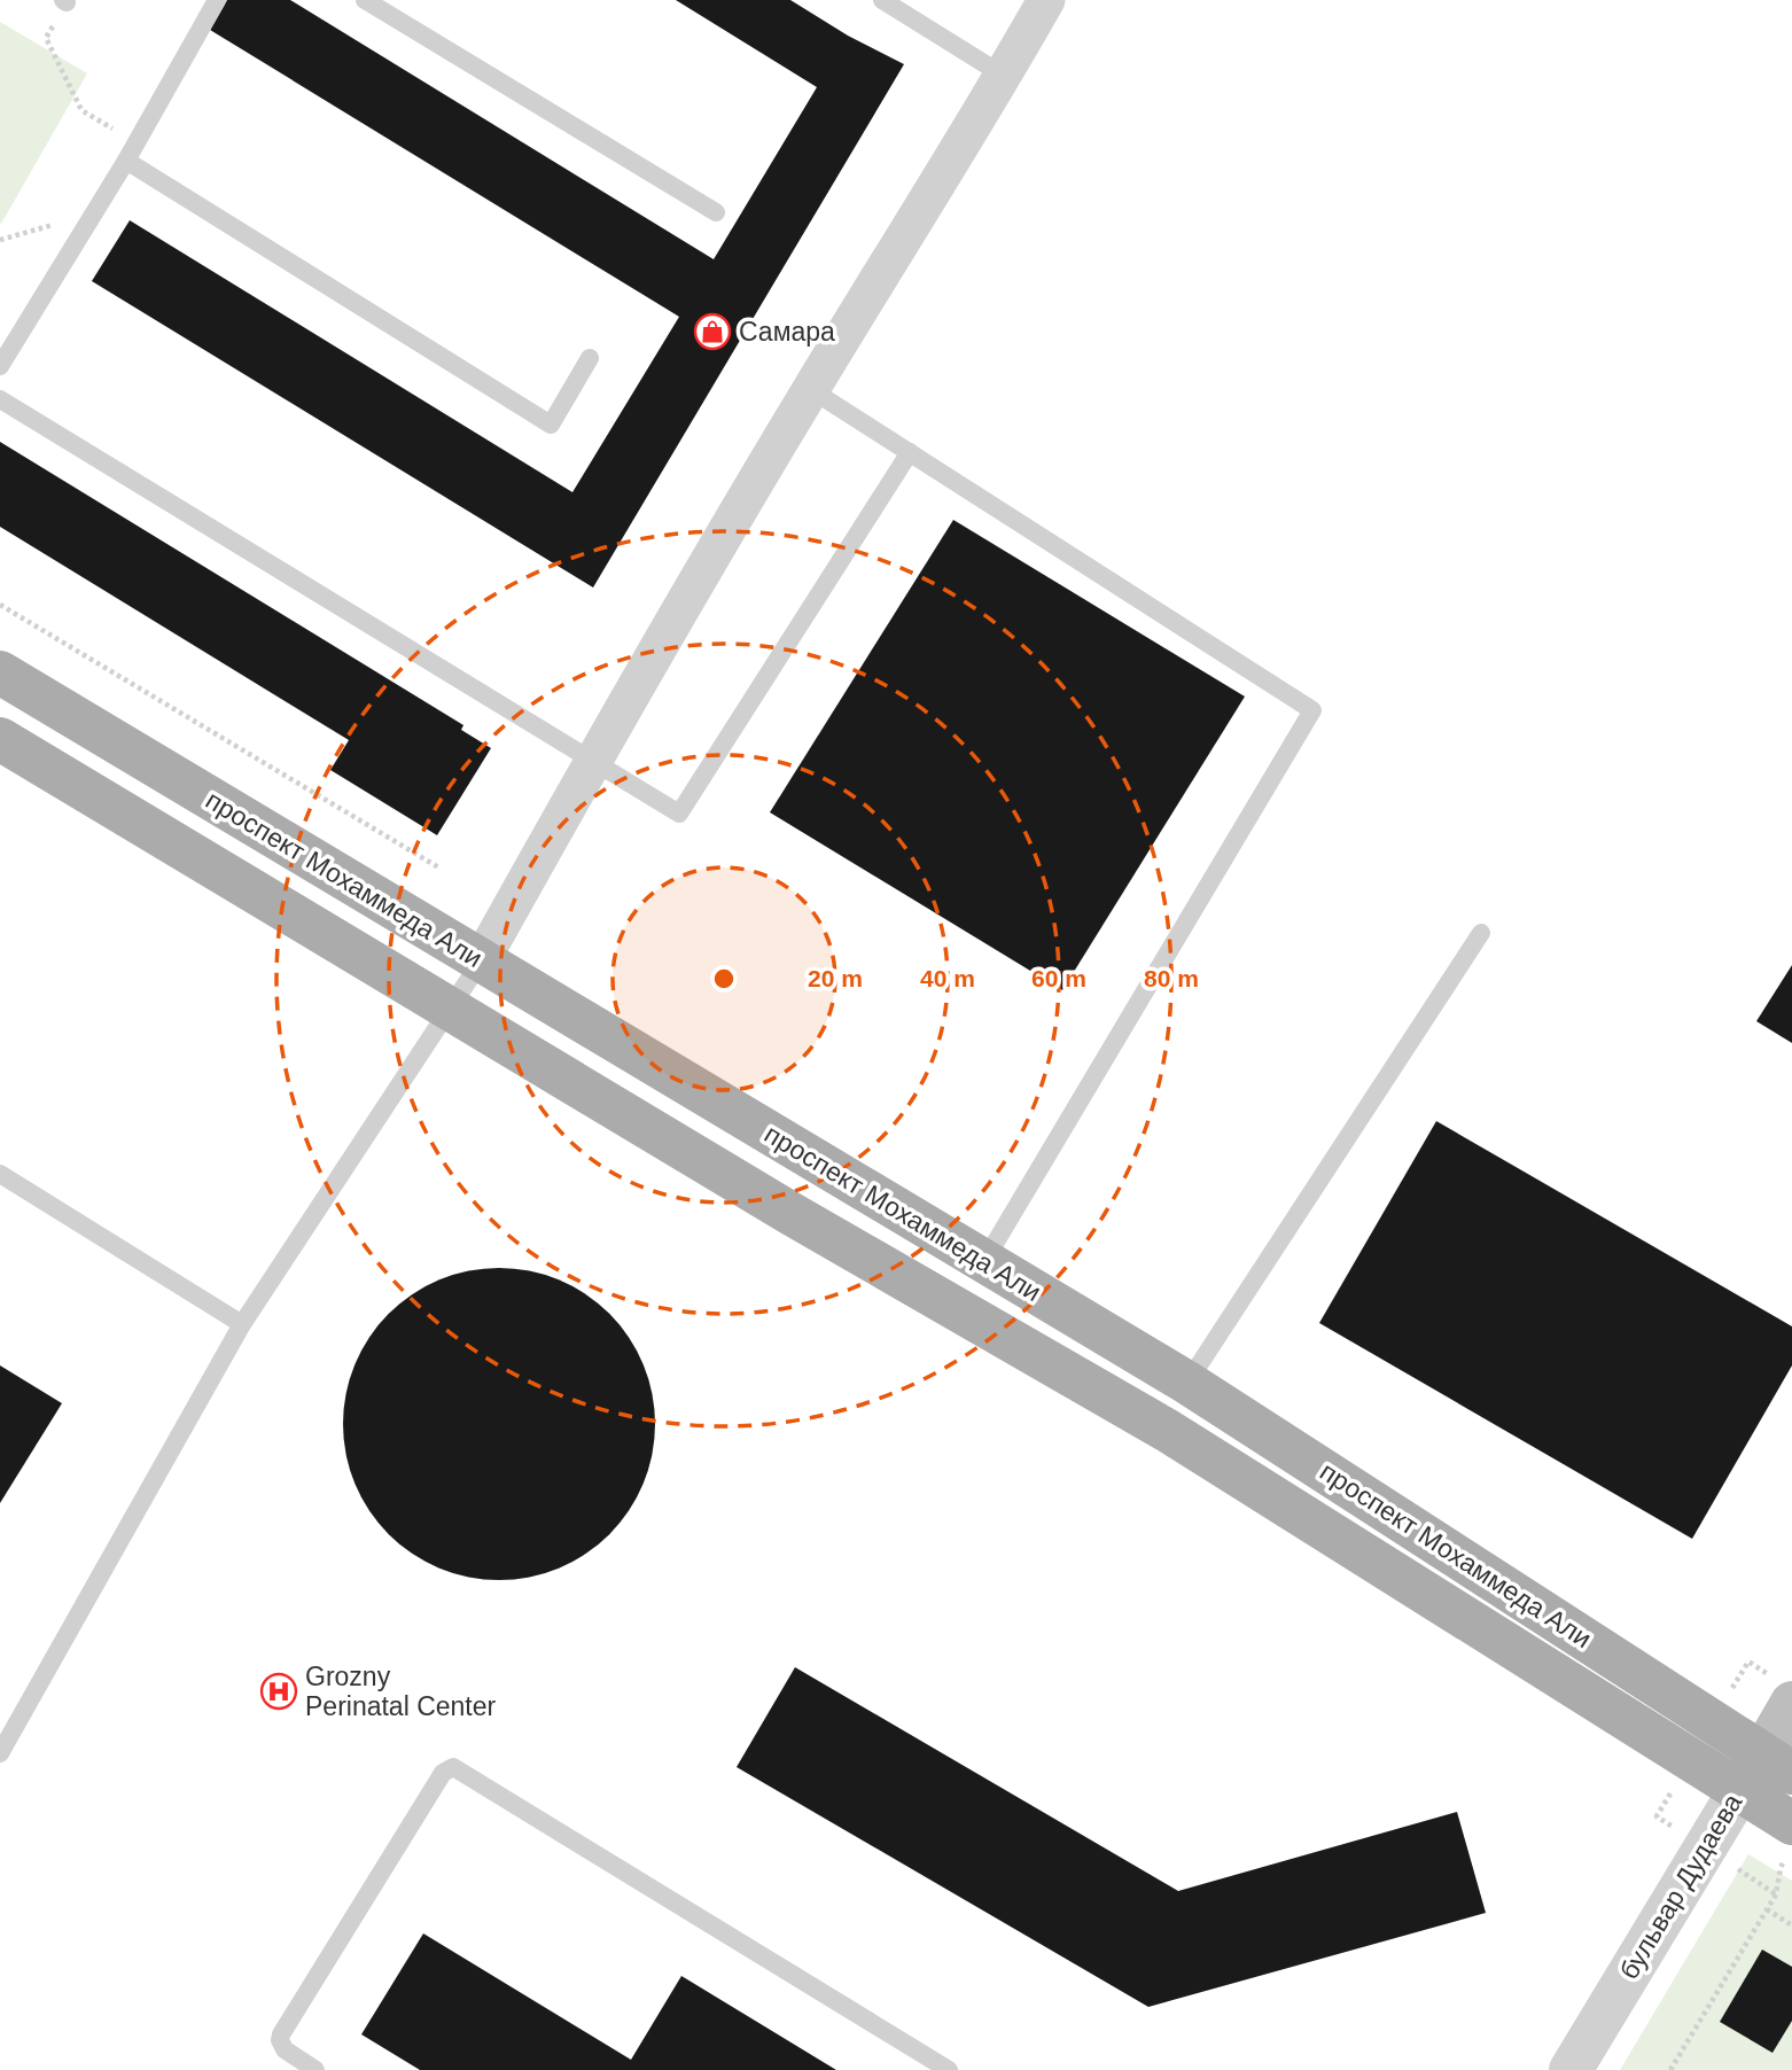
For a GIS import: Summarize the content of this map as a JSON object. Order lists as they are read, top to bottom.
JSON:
{
  "streets": {
    "main road": ["проспект Мохаммеда Али", "бульвар Дудаева"]
  },
  "crossings": [
    ["проспект Мохаммеда Али", "бульвар Дудаева"]
  ],
  "places": {
    "shop": ["Самара"],
    "hospital": ["Grozny Perinatal Center"]
  },
  "rings": [
    "20 m",
    "40 m",
    "60 m",
    "80 m"
  ]
}
